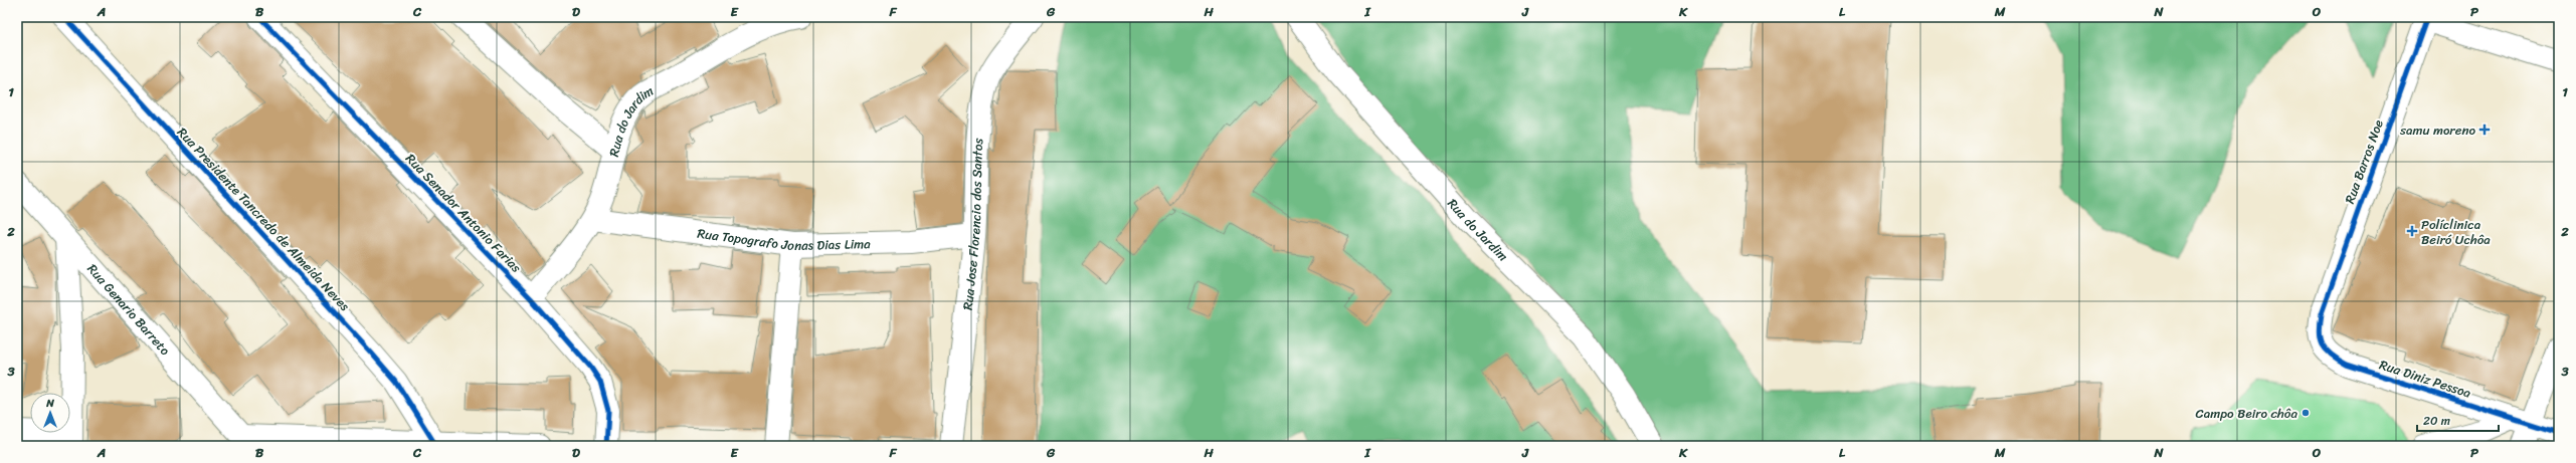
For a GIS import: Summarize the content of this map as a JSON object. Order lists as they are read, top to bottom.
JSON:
{
  "streets": {
    "street": [
      "Rua do Jardim",
      "Rua Barros Noe",
      "Rua Senador Antonio Farias",
      "Rua Presidente Tancredo de Almeida Neves",
      "Rua Jose Florencio dos Santos",
      "Rua Topografo Jonas Dias Lima",
      "Rua Genario Barreto",
      "Rua Diniz Pessoa"
    ]
  },
  "crossings": [
    ["Rua do Jardim", "Rua Senador Antonio Farias"],
    ["Rua do Jardim", "Rua Topografo Jonas Dias Lima"],
    ["Rua Barros Noe", "Rua Diniz Pessoa"],
    ["Rua Jose Florencio dos Santos", "Rua Topografo Jonas Dias Lima"]
  ],
  "places": {
    "health": ["samu moreno", "Políclinica Beiró Uchôa"],
    "other": ["Campo Beiro chôa"]
  },
  "scale_bar": "20 m",
  "north": "top",
  "grid": {
    "columns": [
      "A",
      "B",
      "C",
      "D",
      "E",
      "F",
      "G",
      "H",
      "I",
      "J",
      "K",
      "L",
      "M",
      "N",
      "O",
      "P"
    ],
    "rows": ["1", "2", "3"]
  }
}
